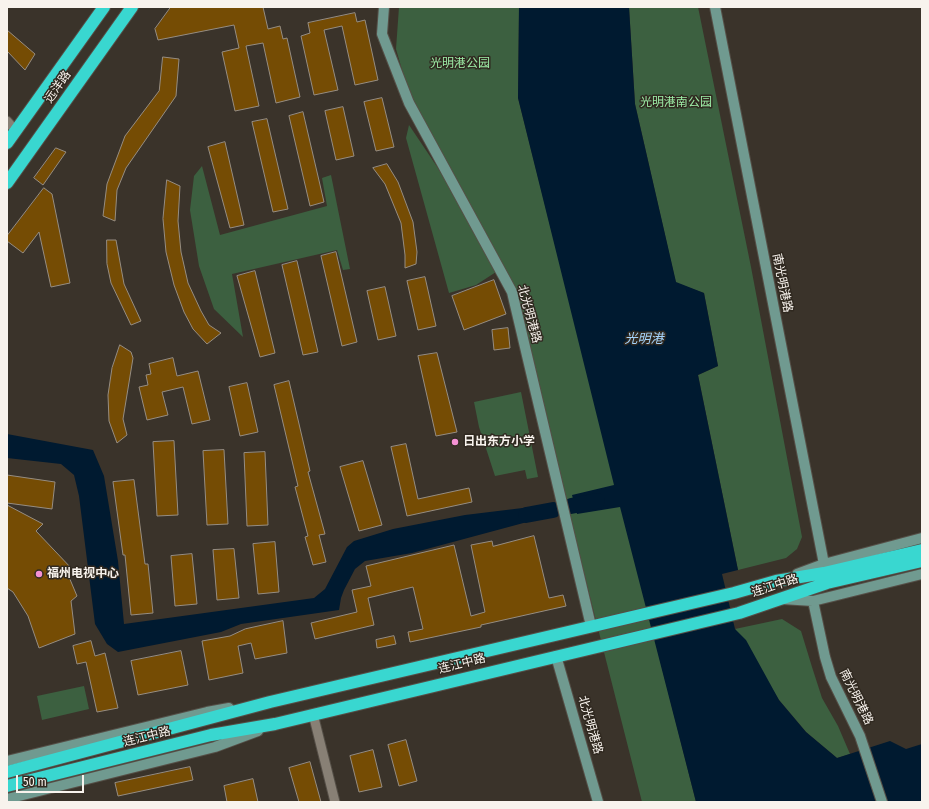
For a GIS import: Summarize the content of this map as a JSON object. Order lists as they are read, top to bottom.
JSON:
{
  "streets": {
    "highway": ["远洋路", "连江中路"],
    "street": ["南光明港路", "北光明港路"]
  },
  "crossings": [
    ["南光明港路", "连江中路"],
    ["北光明港路", "连江中路"]
  ],
  "water": ["光明港"],
  "parks": ["光明港公园", "光明港南公园"],
  "places": ["日出东方小学", "福州电视中心"],
  "scale_bar": "50 m"
}
